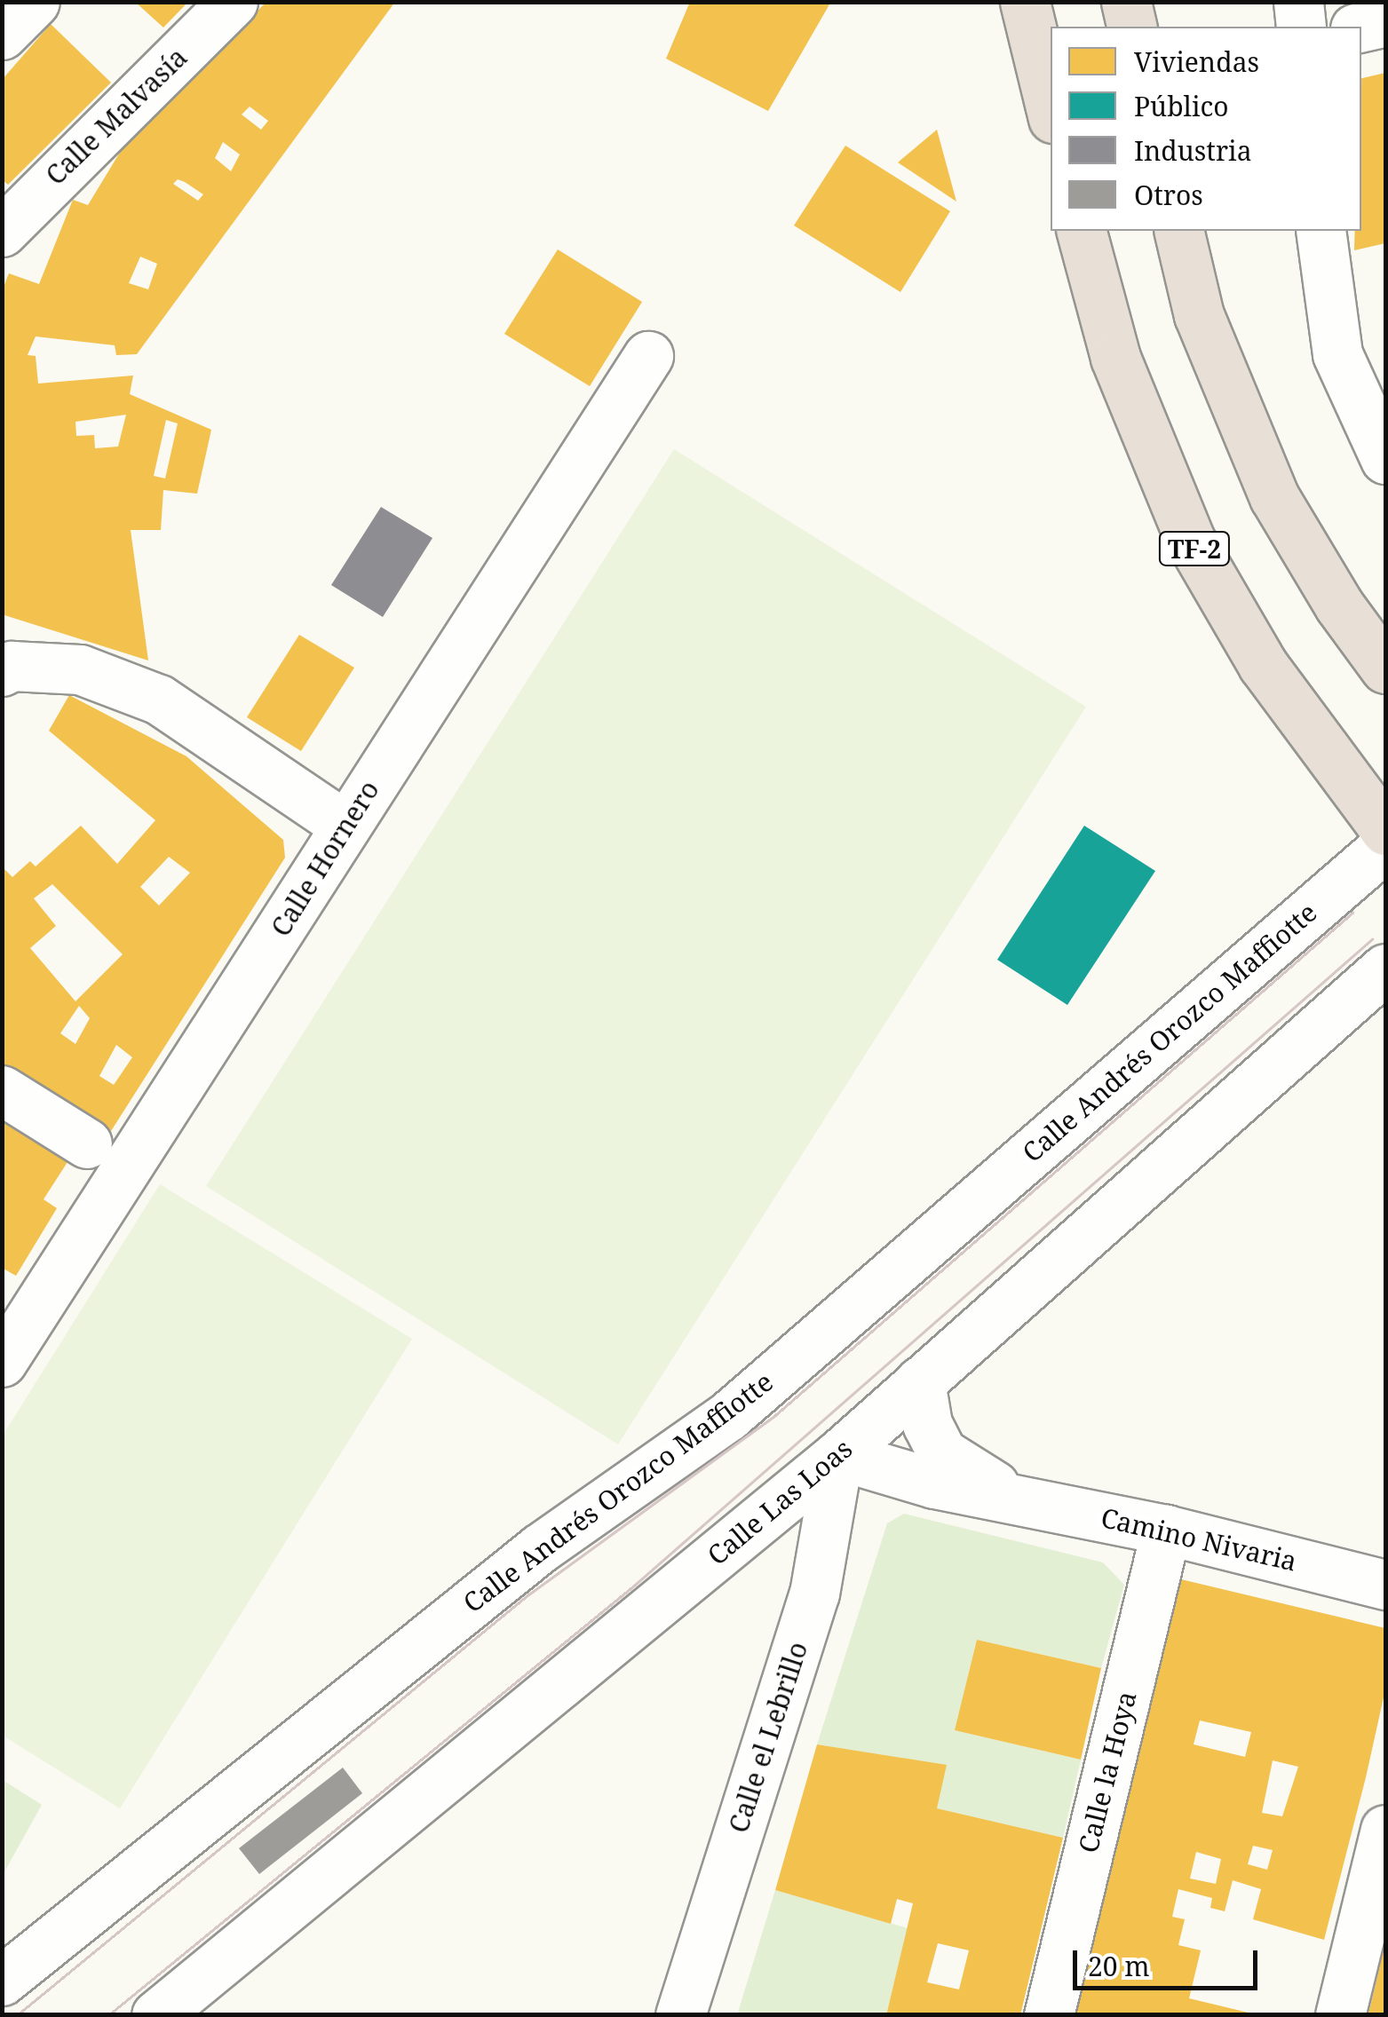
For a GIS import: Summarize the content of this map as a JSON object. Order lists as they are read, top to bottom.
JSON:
{
  "streets": {
    "highway": ["TF-2"],
    "street": [
      "Calle Malvasía",
      "Calle Hornero",
      "Calle Andrés Orozco Maffiotte",
      "Calle Las Loas",
      "Camino Nivaria",
      "Calle el Lebrillo",
      "Calle la Hoya"
    ]
  },
  "crossings": [
    ["Calle Las Loas", "Camino Nivaria"],
    ["Calle Las Loas", "Calle el Lebrillo"],
    ["Camino Nivaria", "Calle el Lebrillo"],
    ["Camino Nivaria", "Calle la Hoya"]
  ],
  "legend": [
    "Viviendas",
    "Público",
    "Industria",
    "Otros"
  ],
  "scale_bar": "20 m"
}
